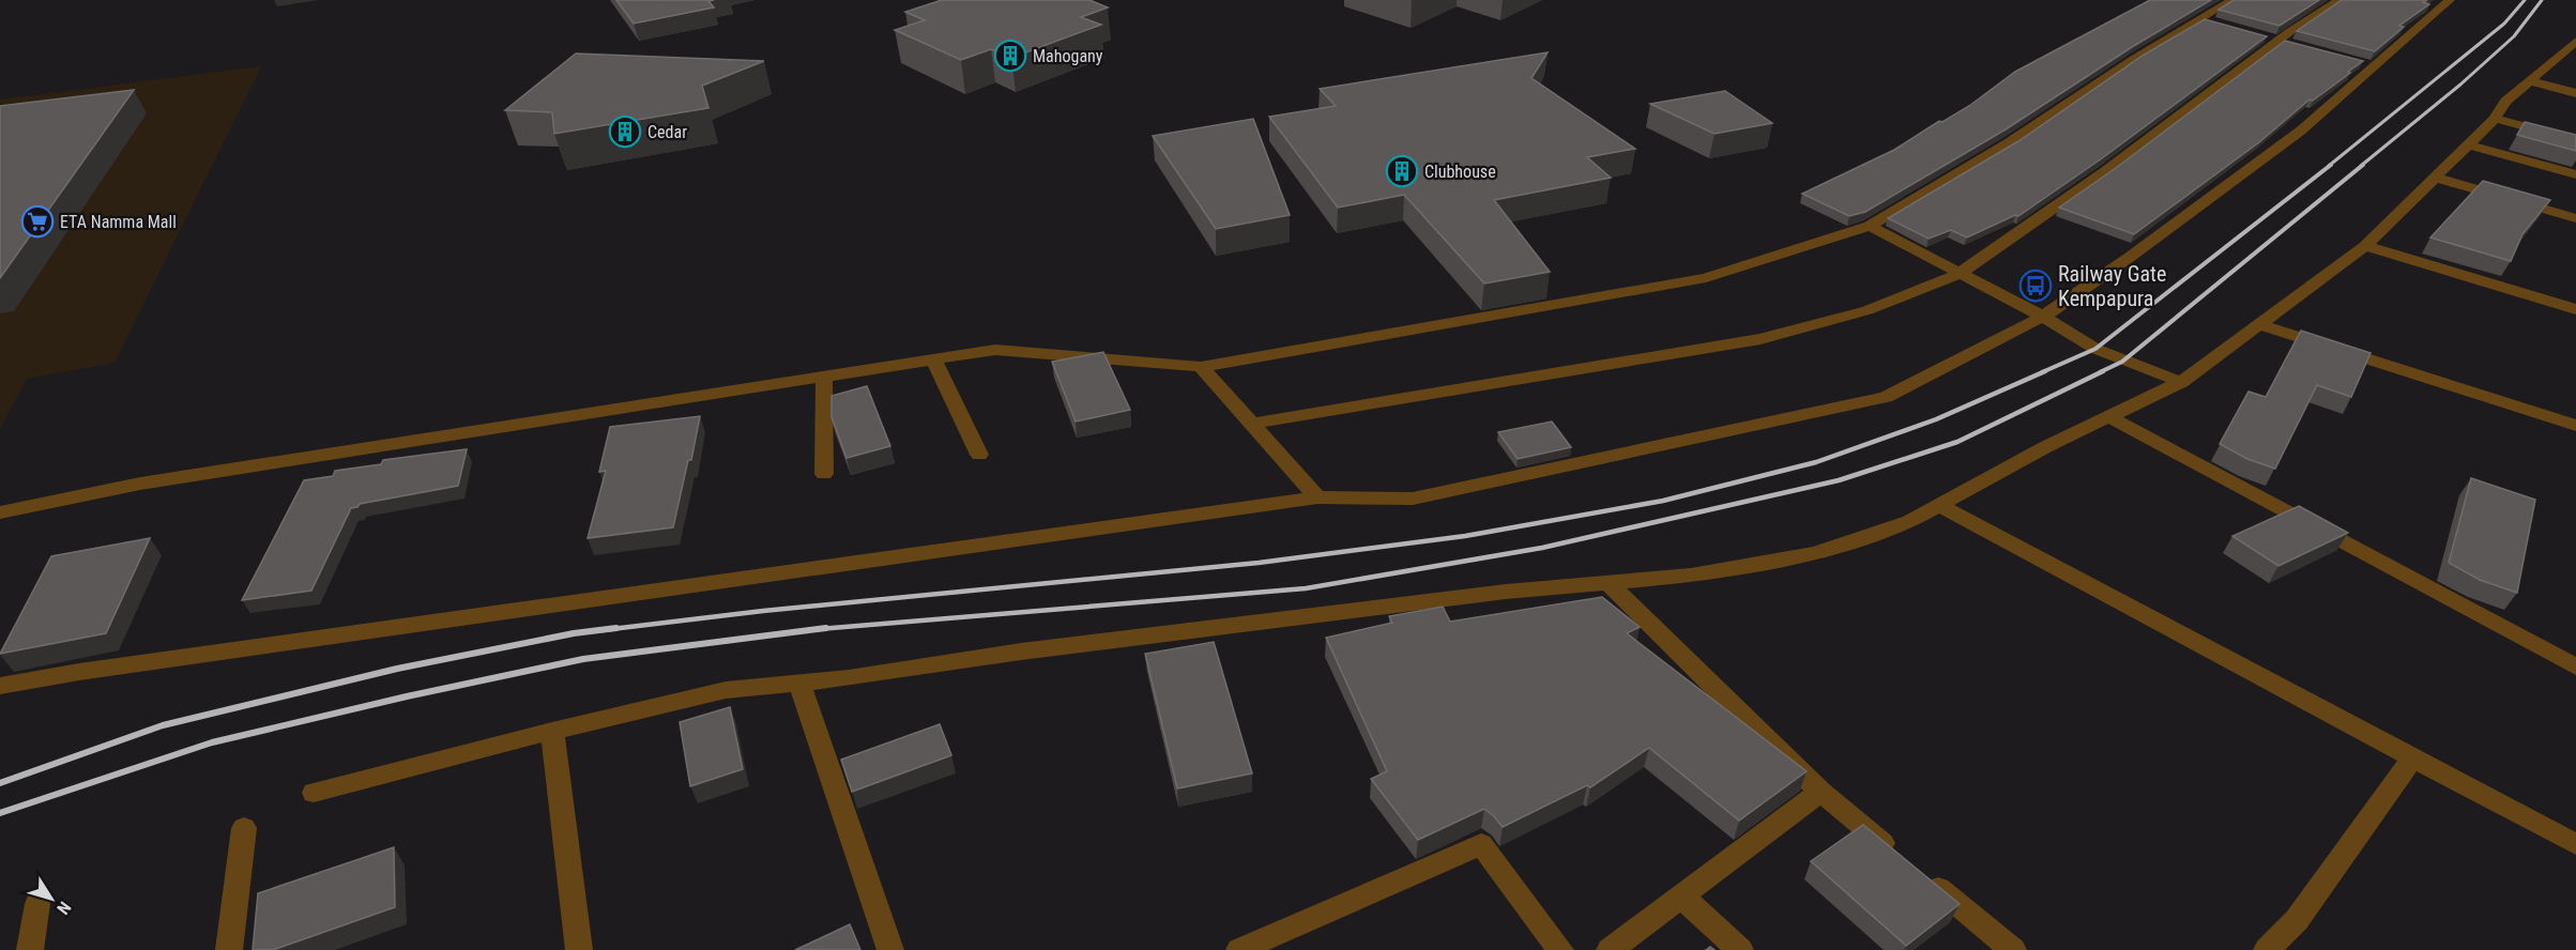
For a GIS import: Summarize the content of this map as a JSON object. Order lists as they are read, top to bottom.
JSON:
{
  "places": {
    "building": ["Mahogany", "Cedar", "Clubhouse"],
    "supermarket": ["ETA Namma Mall"],
    "bus stop": ["Railway Gate Kempapura"]
  },
  "north": "bottom right"
}
